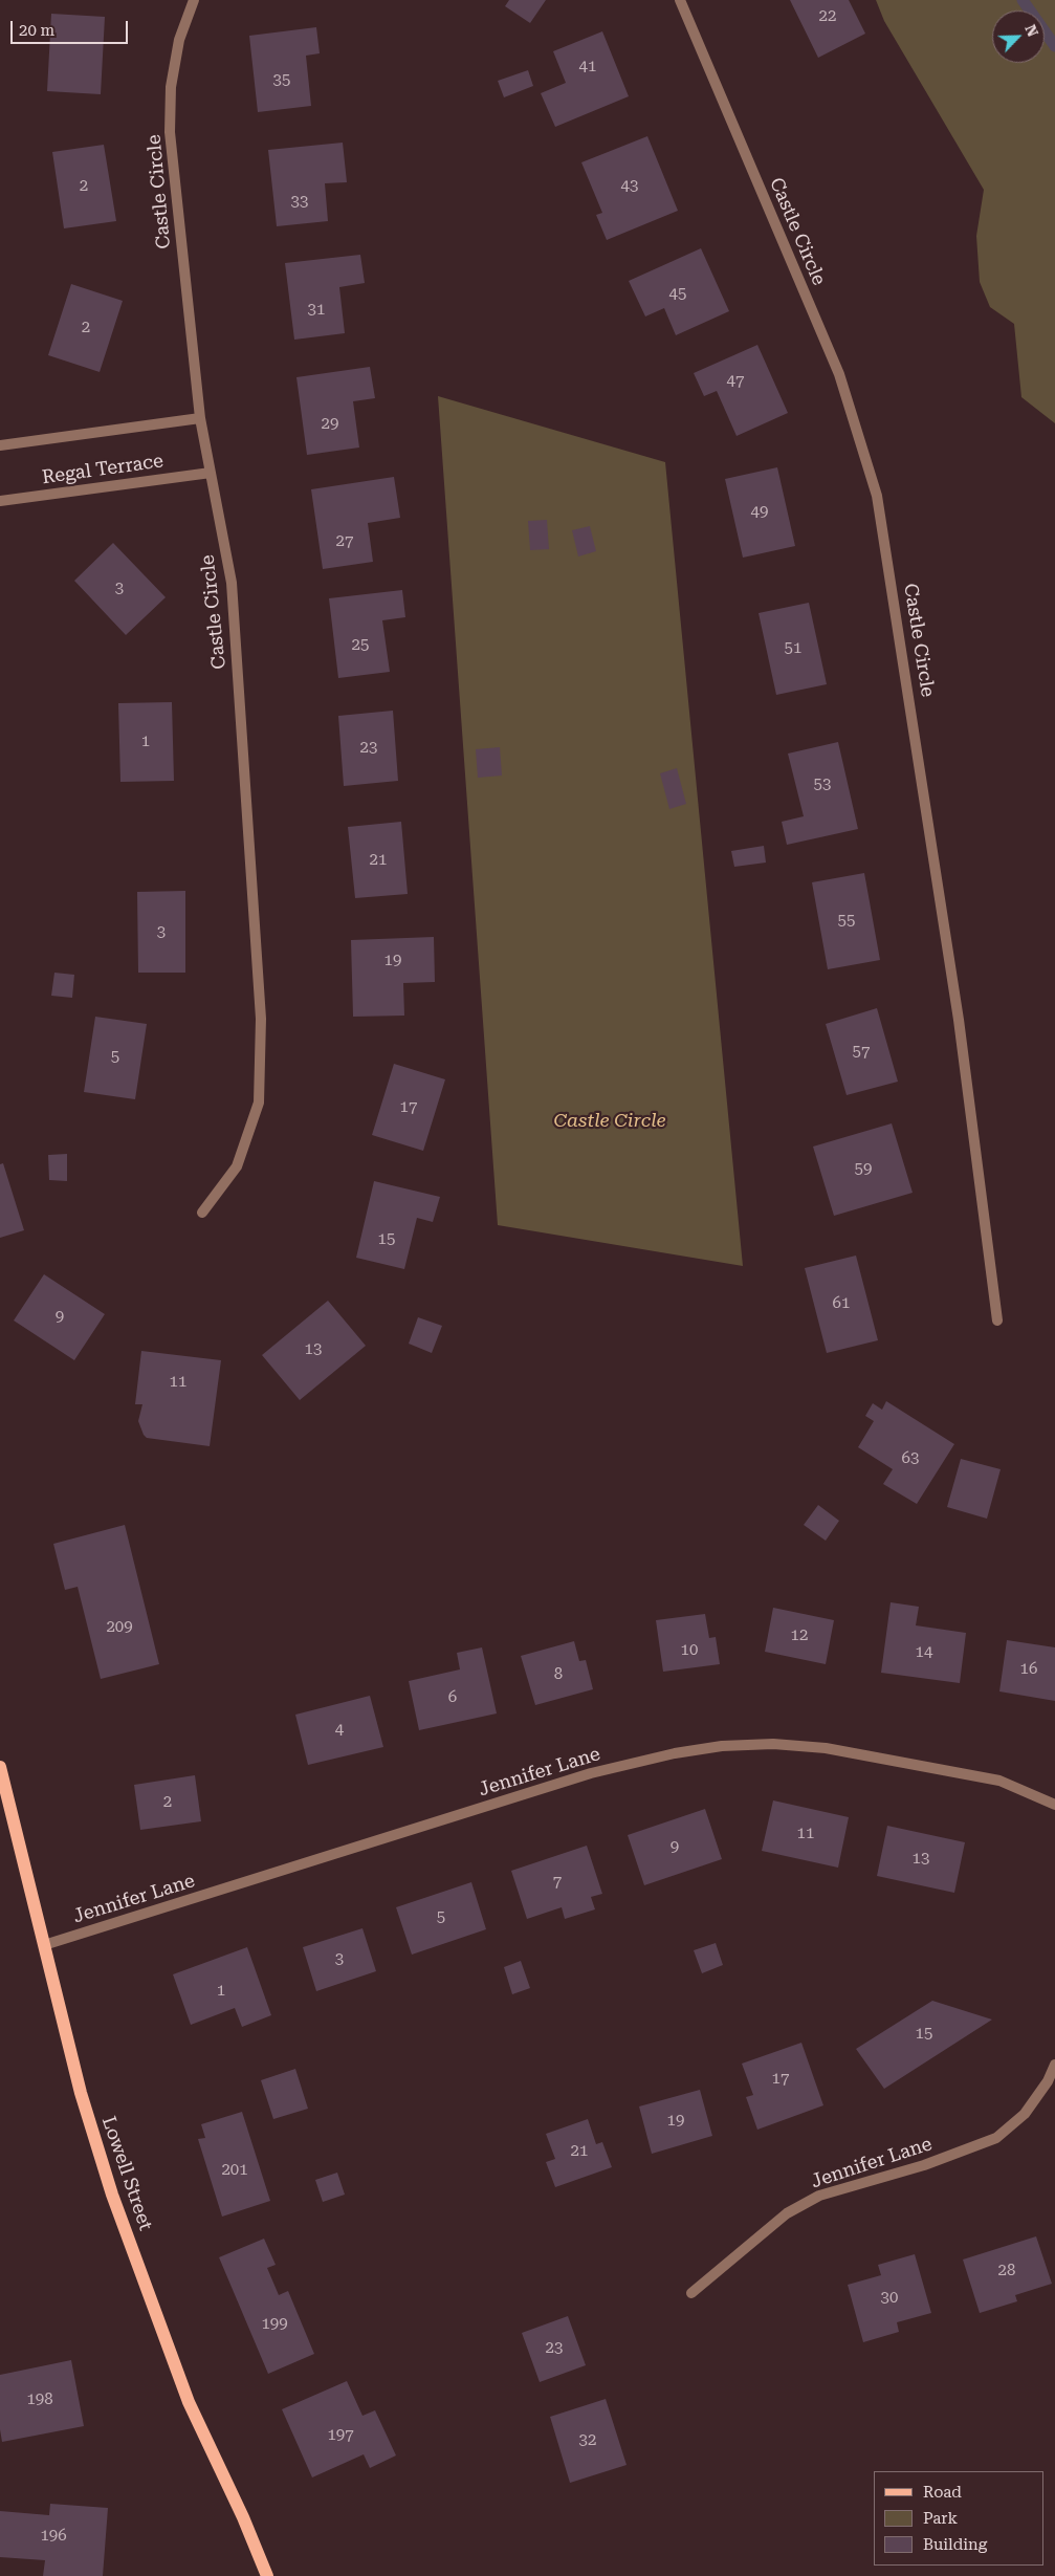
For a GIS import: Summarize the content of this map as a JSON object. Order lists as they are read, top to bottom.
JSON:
{
  "streets": {
    "main road": ["Lowell Street"],
    "street": ["Castle Circle", "Regal Terrace", "Jennifer Lane"]
  },
  "crossings": [
    ["Castle Circle", "Regal Terrace"],
    ["Jennifer Lane", "Lowell Street"]
  ],
  "parks": ["Castle Circle"],
  "house_numbers": [
    "22",
    "41",
    "35",
    "2",
    "43",
    "33",
    "45",
    "31",
    "2",
    "47",
    "29",
    "49",
    "27",
    "3",
    "25",
    "51",
    "1",
    "23",
    "53",
    "21",
    "55",
    "3",
    "19",
    "57",
    "5",
    "17",
    "59",
    "15",
    "61",
    "9",
    "13",
    "11",
    "63",
    "209",
    "12",
    "10",
    "14",
    "16",
    "8",
    "6",
    "4",
    "2",
    "11",
    "9",
    "13",
    "7",
    "5",
    "3",
    "1",
    "15",
    "17",
    "19",
    "21",
    "201",
    "28",
    "30",
    "199",
    "23",
    "198",
    "197",
    "32",
    "196"
  ],
  "legend": ["Road", "Park", "Building"],
  "scale_bar": "20 m",
  "north": "top right"
}
